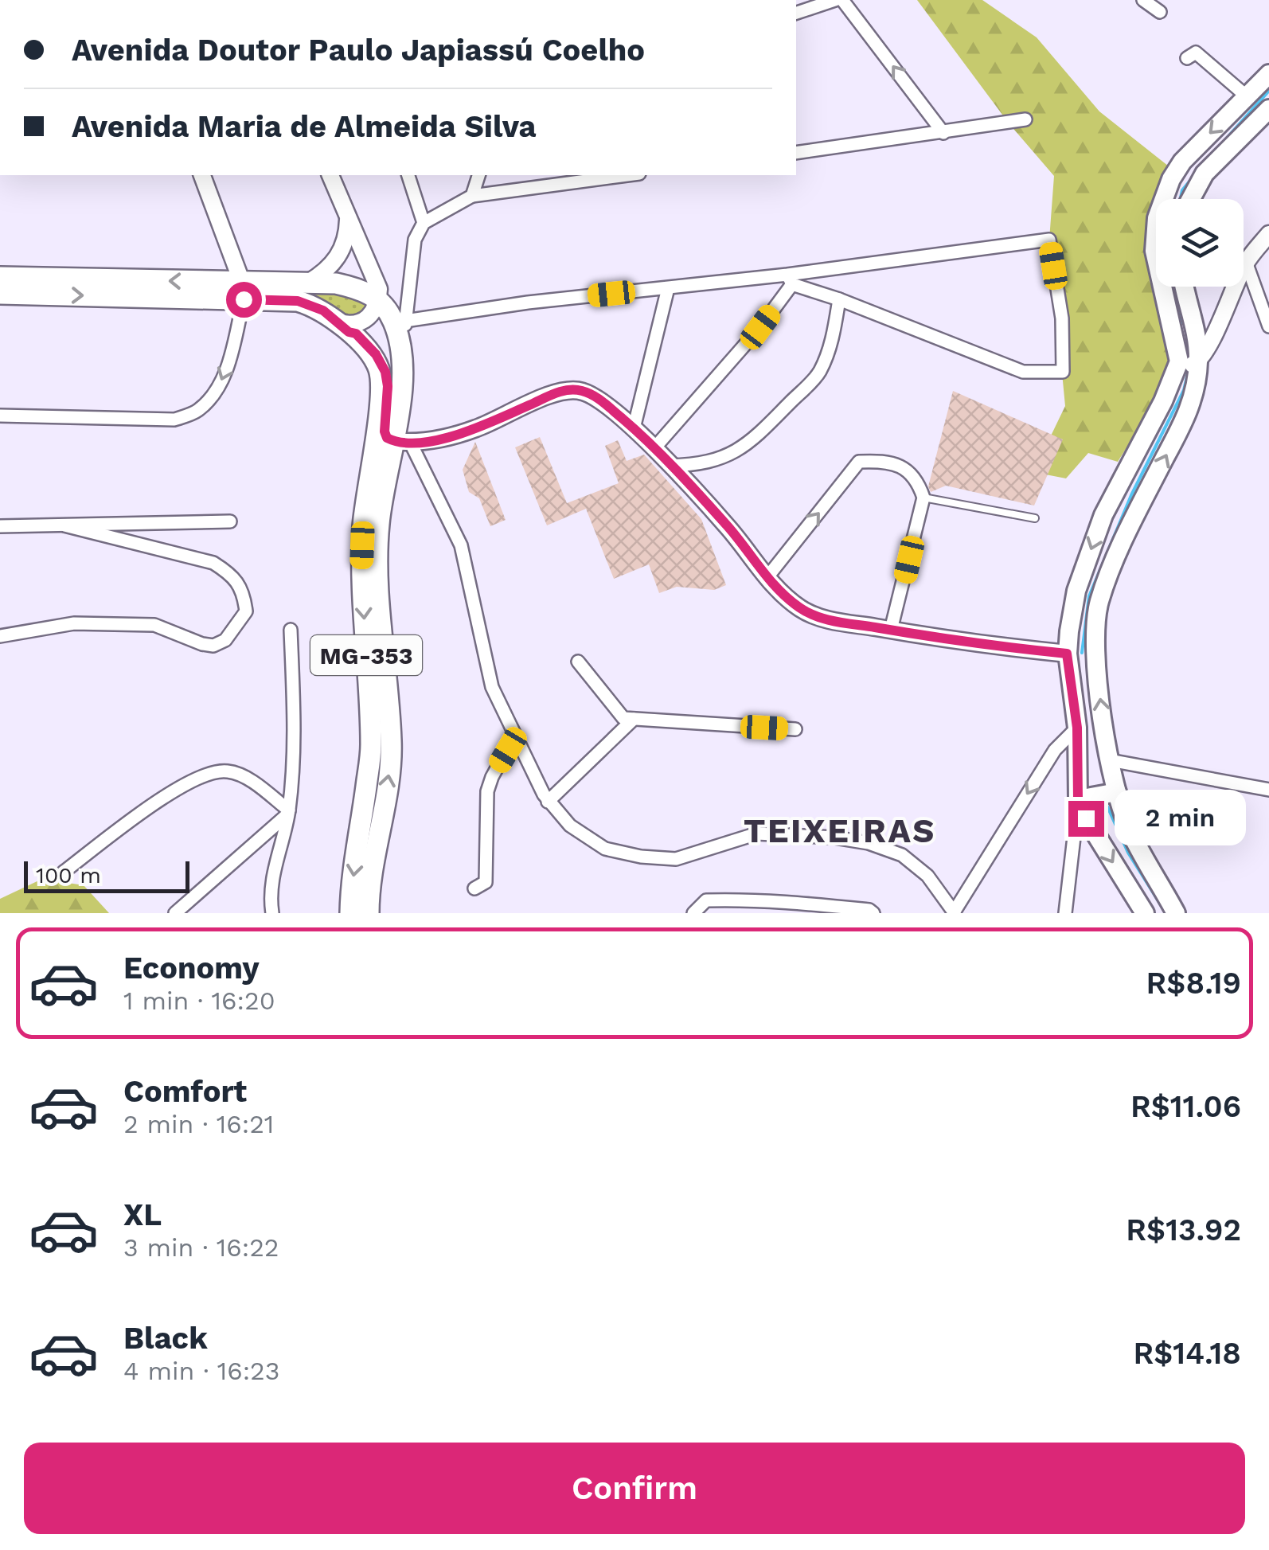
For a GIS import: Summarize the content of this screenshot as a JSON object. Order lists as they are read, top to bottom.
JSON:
{
  "streets": {
    "main road": ["MG-353"]
  },
  "districts": ["TEIXEIRAS"],
  "scale_bar": "100 m",
  "page": {
    "banner": ["Avenida Doutor Paulo Japiassú Coelho", "Avenida Maria de Almeida Silva"],
    "bubble": "2 min",
    "scale": "100 m",
    "list": [
      {
        "name": "Economy",
        "note": "1 min · 16:20",
        "value": "R$8.19"
      },
      {
        "name": "Comfort",
        "note": "2 min · 16:21",
        "value": "R$11.06"
      },
      {
        "name": "XL",
        "note": "3 min · 16:22",
        "value": "R$13.92"
      },
      {
        "name": "Black",
        "note": "4 min · 16:23",
        "value": "R$14.18"
      }
    ],
    "buttons": "Confirm"
  }
}
